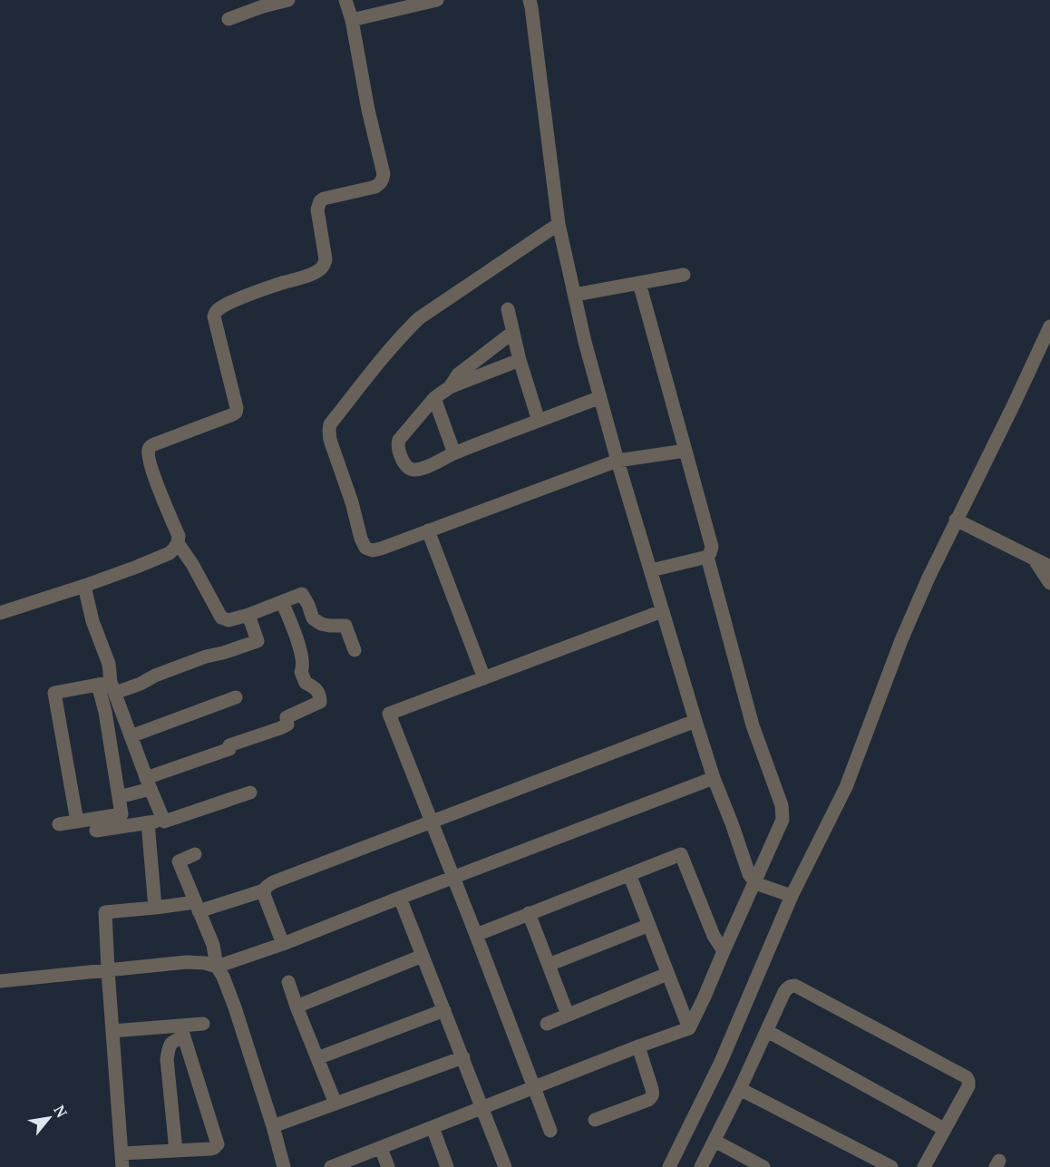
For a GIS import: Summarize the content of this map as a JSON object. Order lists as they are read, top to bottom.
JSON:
{
  "north": "top right"
}
